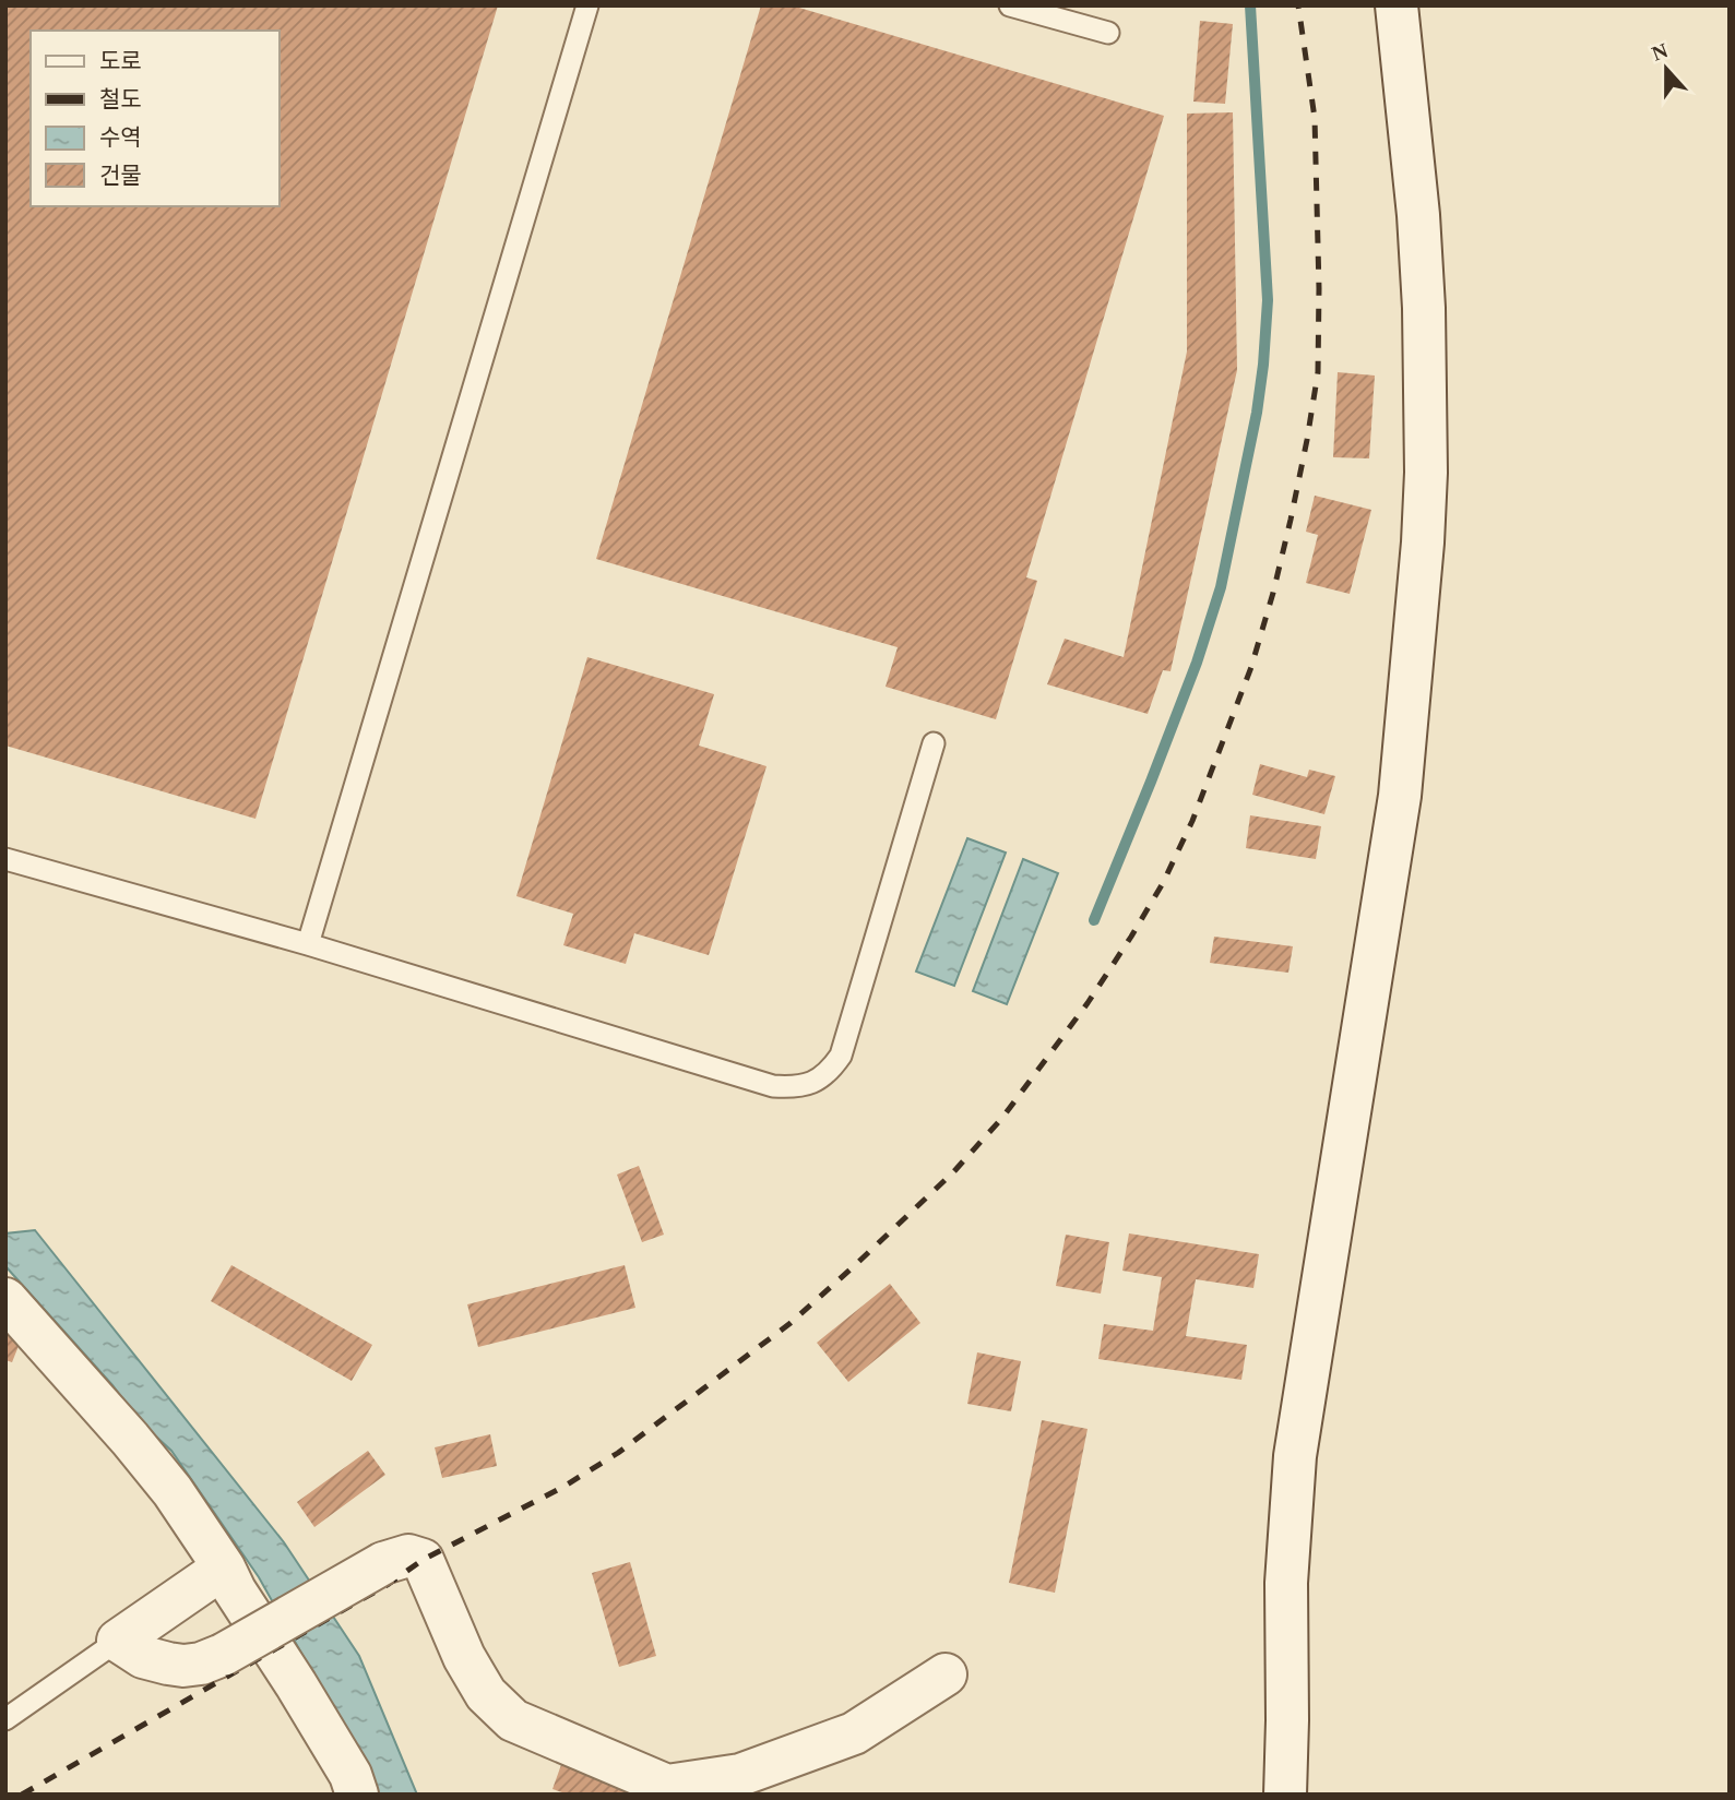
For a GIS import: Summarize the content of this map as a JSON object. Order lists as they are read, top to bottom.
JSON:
{
  "legend": [
    "도로",
    "철도",
    "수역",
    "건물"
  ],
  "north": "top"
}
